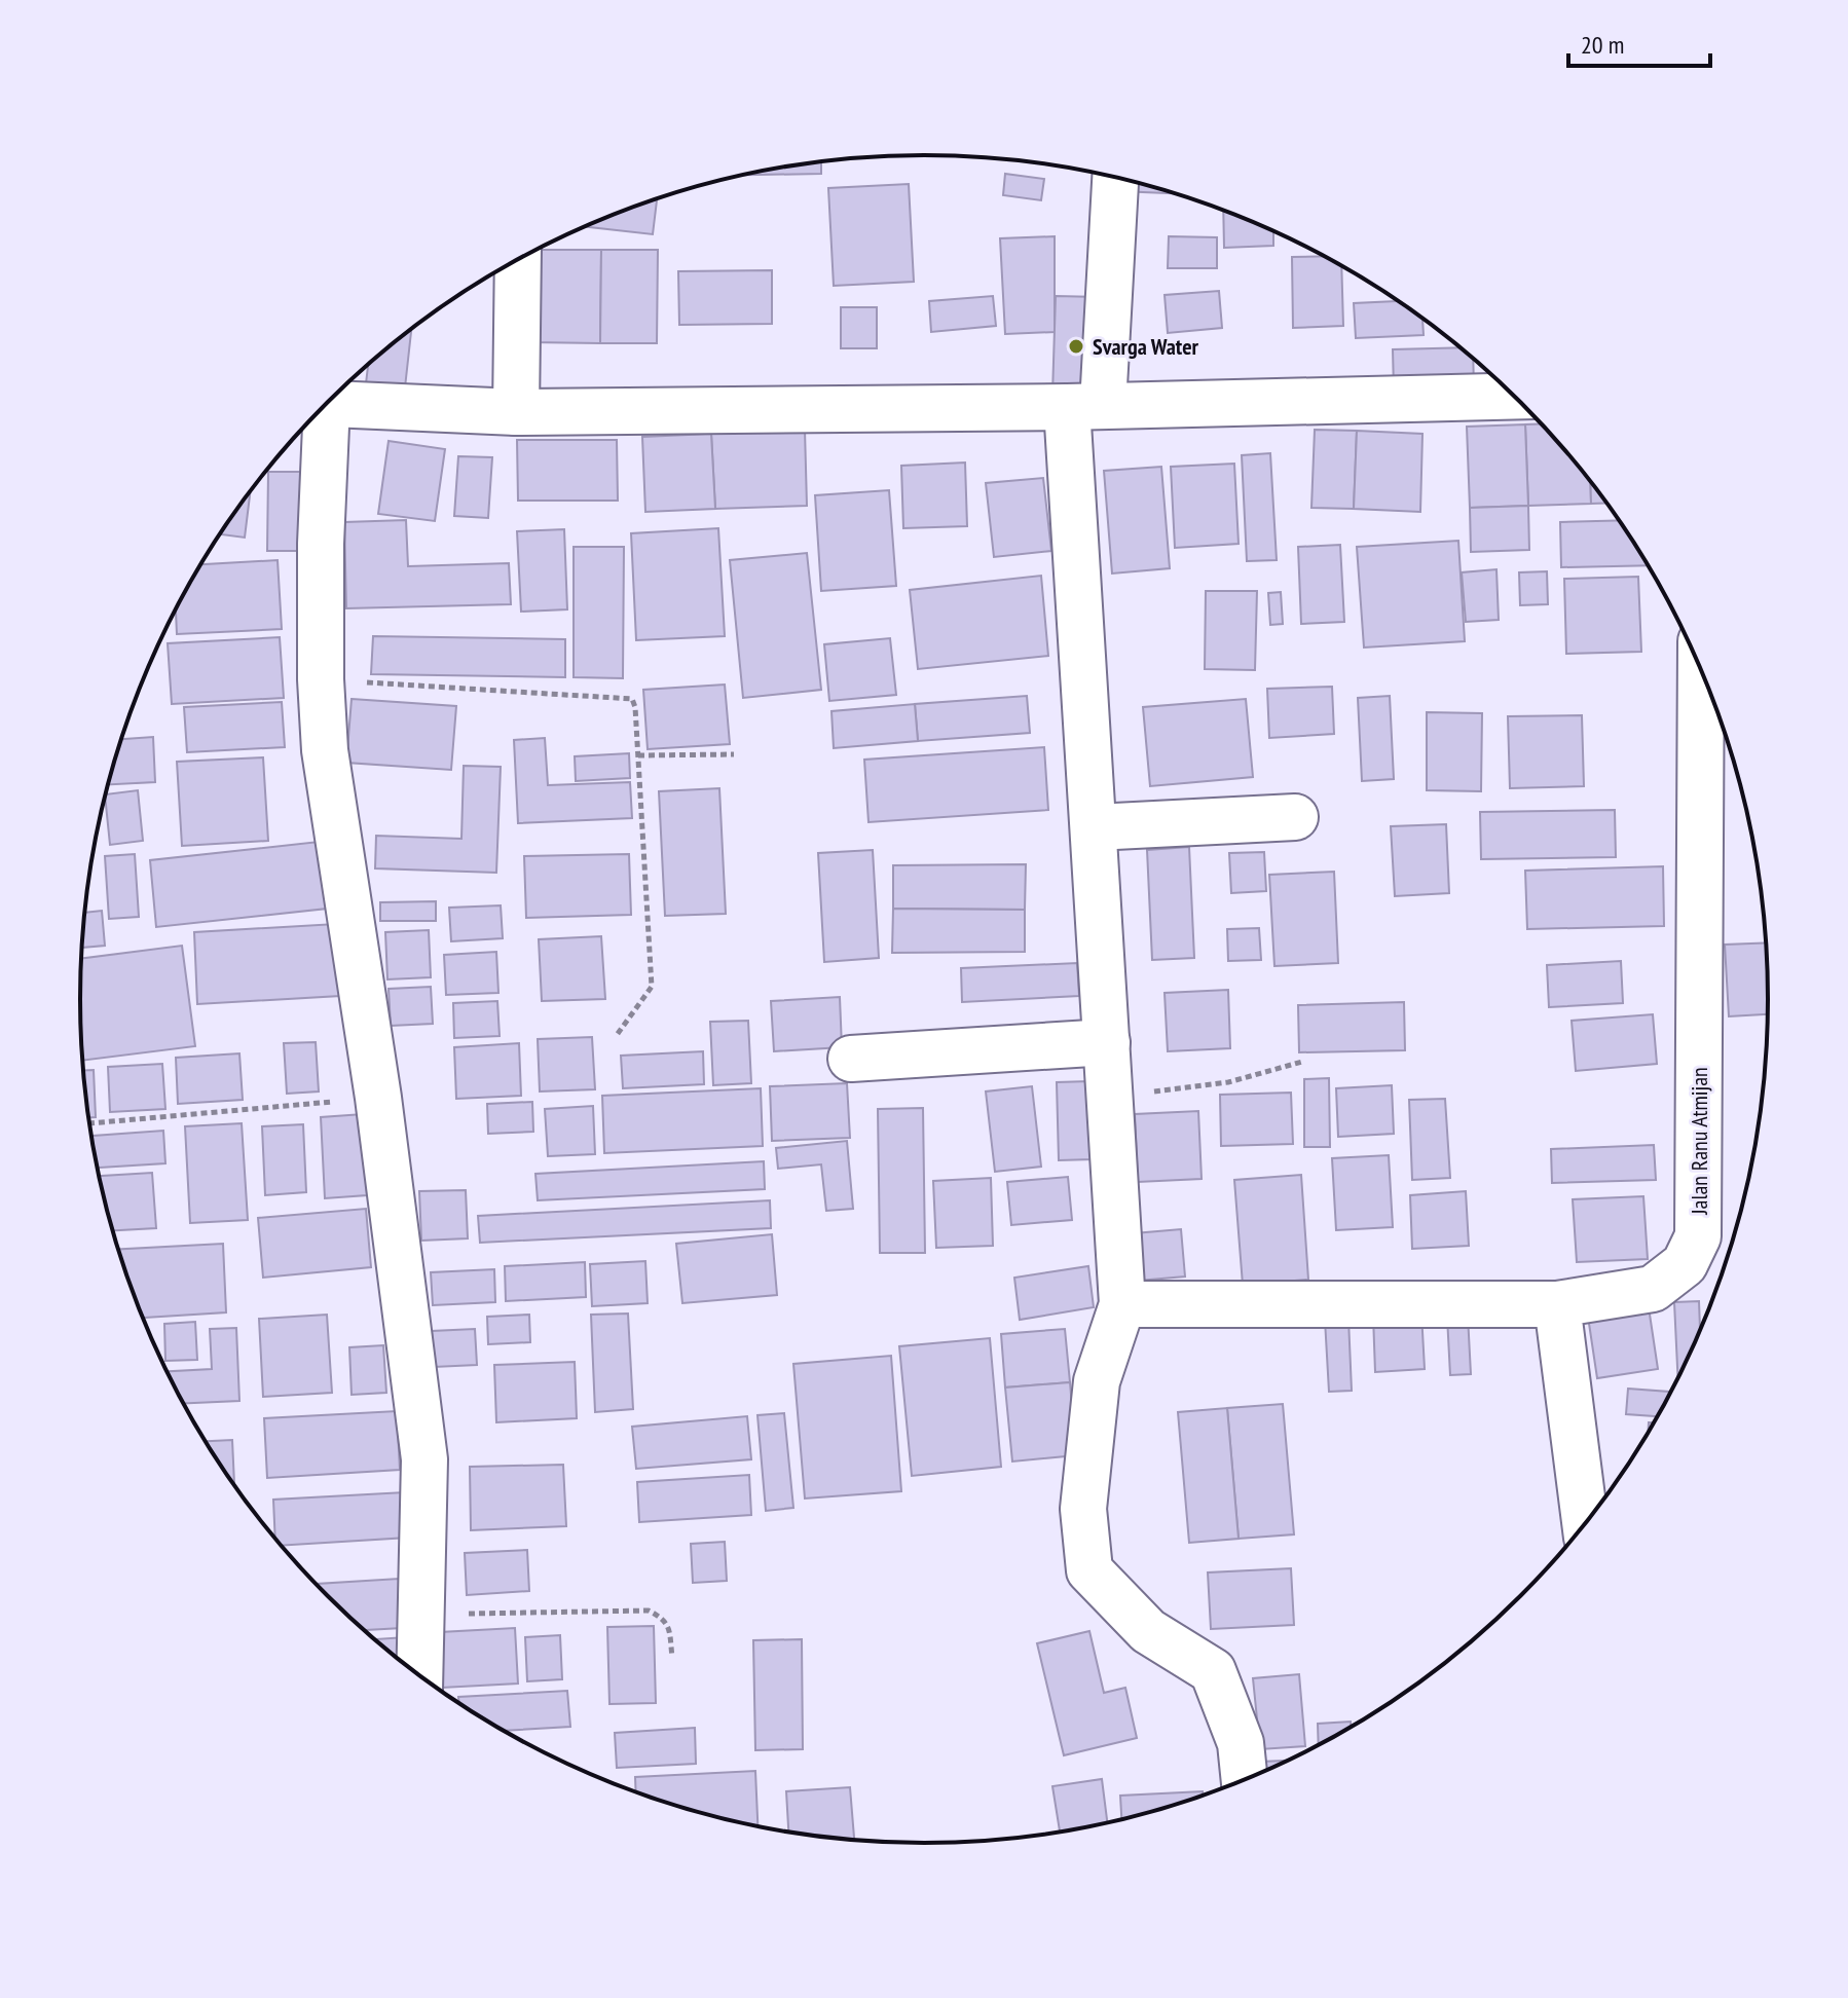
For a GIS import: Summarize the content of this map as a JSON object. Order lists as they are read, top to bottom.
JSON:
{
  "streets": {
    "street": ["Jalan Ranu Atmijan"]
  },
  "places": ["Svarga Water"],
  "scale_bar": "20 m"
}
